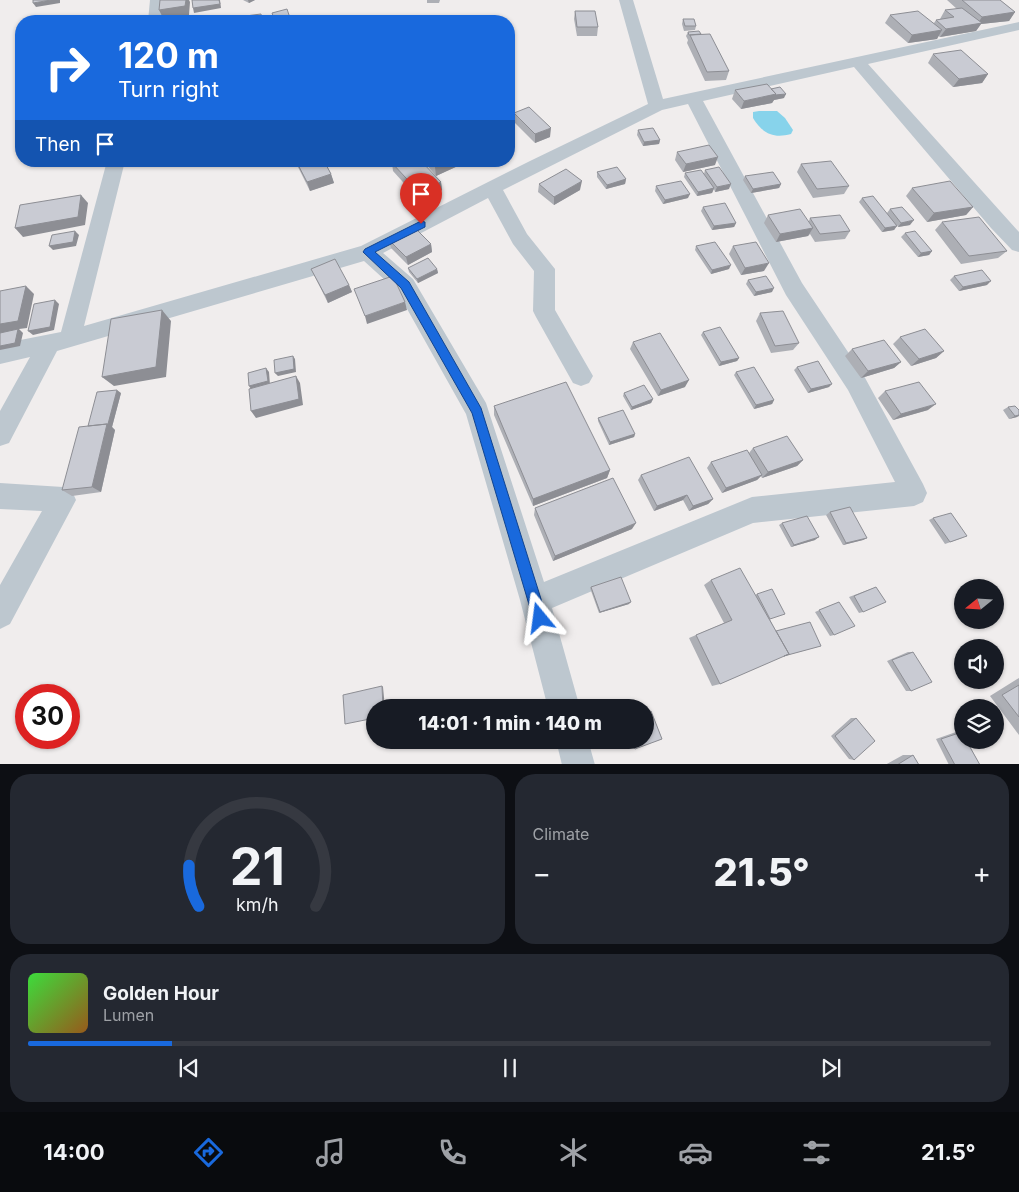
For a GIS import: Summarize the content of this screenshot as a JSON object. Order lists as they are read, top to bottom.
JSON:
{
  "north": "left",
  "page": {
    "turn": ["120 m", "Turn right"],
    "then": "Then",
    "limit": "30",
    "trip": "14:01 · 1 min · 140 m",
    "tile": "Climate",
    "heat": ["−", "21.5°", "+"],
    "song": ["Golden Hour", "Lumen"],
    "tabs": ["14:00", "21.5°"],
    "gauge": ["21", "km/h"]
  }
}
